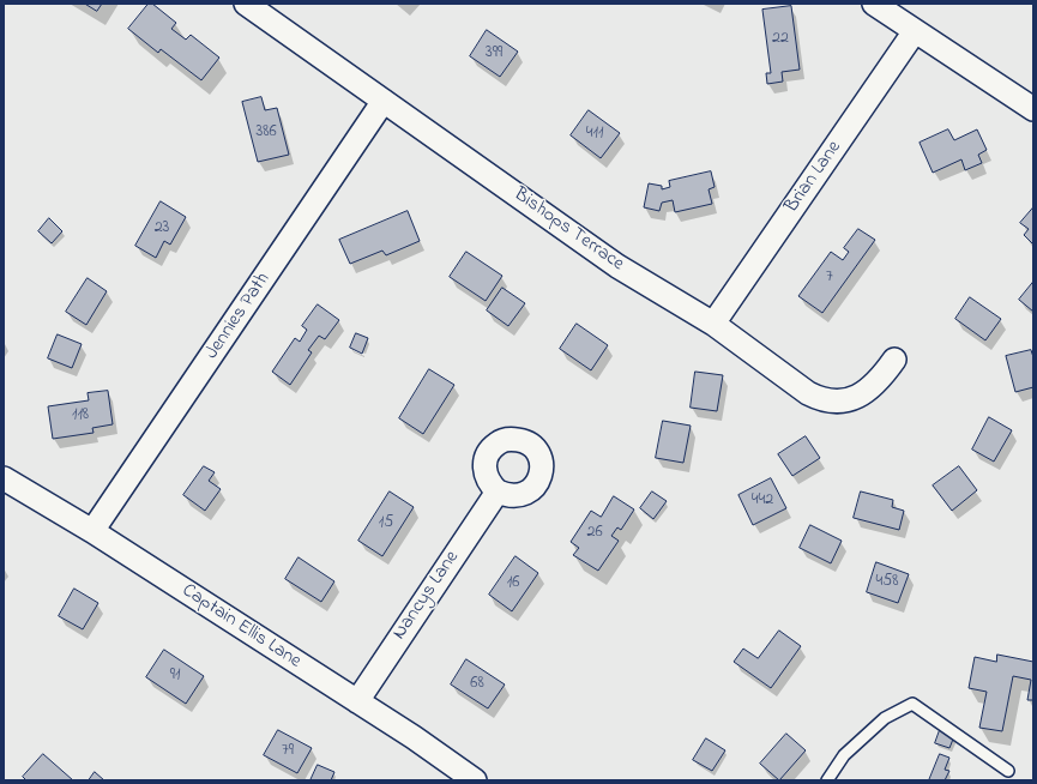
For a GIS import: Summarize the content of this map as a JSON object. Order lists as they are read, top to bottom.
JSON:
{
  "streets": {
    "street": [
      "Brian Lane",
      "Bishops Terrace",
      "Jennies Path",
      "Nancys Lane",
      "Captain Ellis Lane"
    ]
  },
  "crossings": [
    ["Brian Lane", "Bishops Terrace"],
    ["Bishops Terrace", "Jennies Path"],
    ["Jennies Path", "Captain Ellis Lane"],
    ["Nancys Lane", "Captain Ellis Lane"]
  ],
  "house_numbers": [
    "22",
    "399",
    "386",
    "411",
    "23",
    "7",
    "118",
    "442",
    "15",
    "26",
    "458",
    "16",
    "91",
    "68",
    "79"
  ]
}
